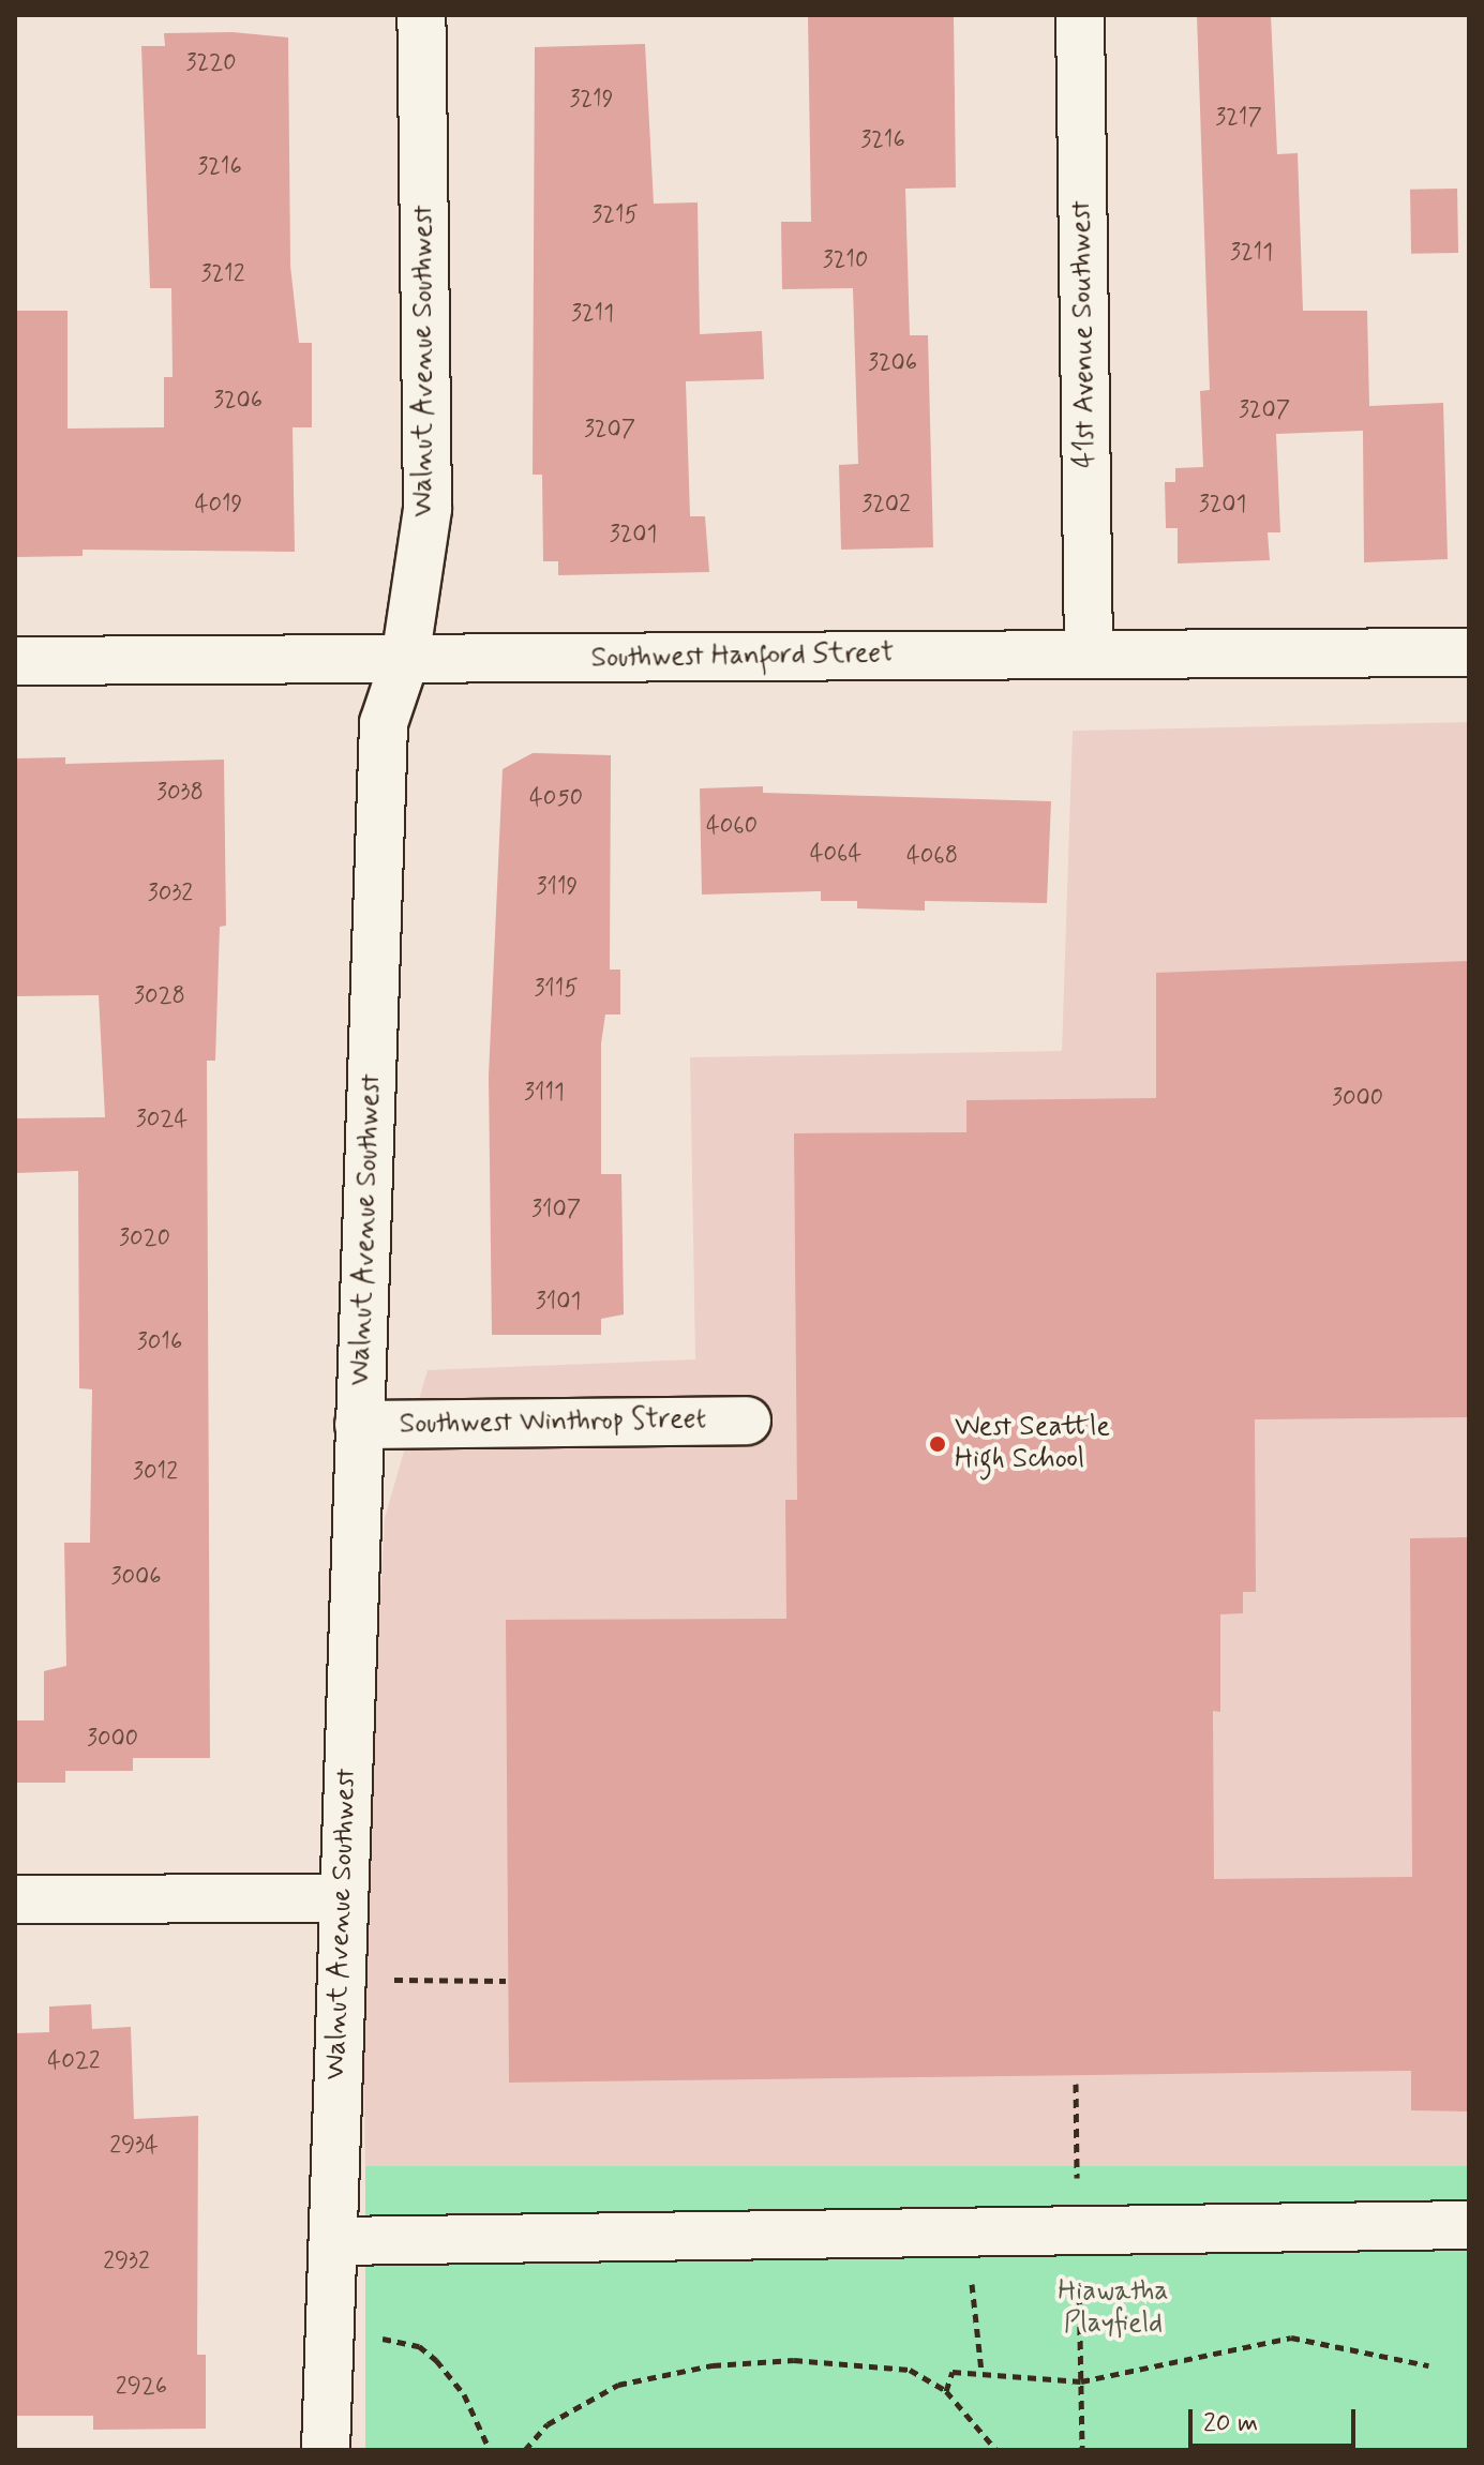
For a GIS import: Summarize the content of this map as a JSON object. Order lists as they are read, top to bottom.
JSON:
{
  "streets": {
    "street": [
      "41st Avenue Southwest",
      "Walnut Avenue Southwest",
      "Southwest Hanford Street",
      "Southwest Winthrop Street"
    ]
  },
  "crossings": [
    ["41st Avenue Southwest", "Southwest Hanford Street"],
    ["Walnut Avenue Southwest", "Southwest Hanford Street"],
    ["Walnut Avenue Southwest", "Southwest Winthrop Street"]
  ],
  "parks": ["Hiawatha Playfield"],
  "places": ["West Seattle High School"],
  "house_numbers": [
    "3220",
    "3219",
    "3217",
    "3216",
    "3216",
    "3215",
    "3211",
    "3210",
    "3212",
    "3211",
    "3206",
    "3206",
    "3207",
    "3207",
    "4019",
    "3202",
    "3201",
    "3201",
    "3038",
    "4050",
    "4060",
    "4064",
    "4068",
    "3119",
    "3032",
    "3115",
    "3028",
    "3111",
    "3000",
    "3024",
    "3107",
    "3020",
    "3101",
    "3016",
    "3012",
    "3006",
    "3000",
    "4022",
    "2934",
    "2932",
    "2926"
  ],
  "scale_bar": "20 m"
}
